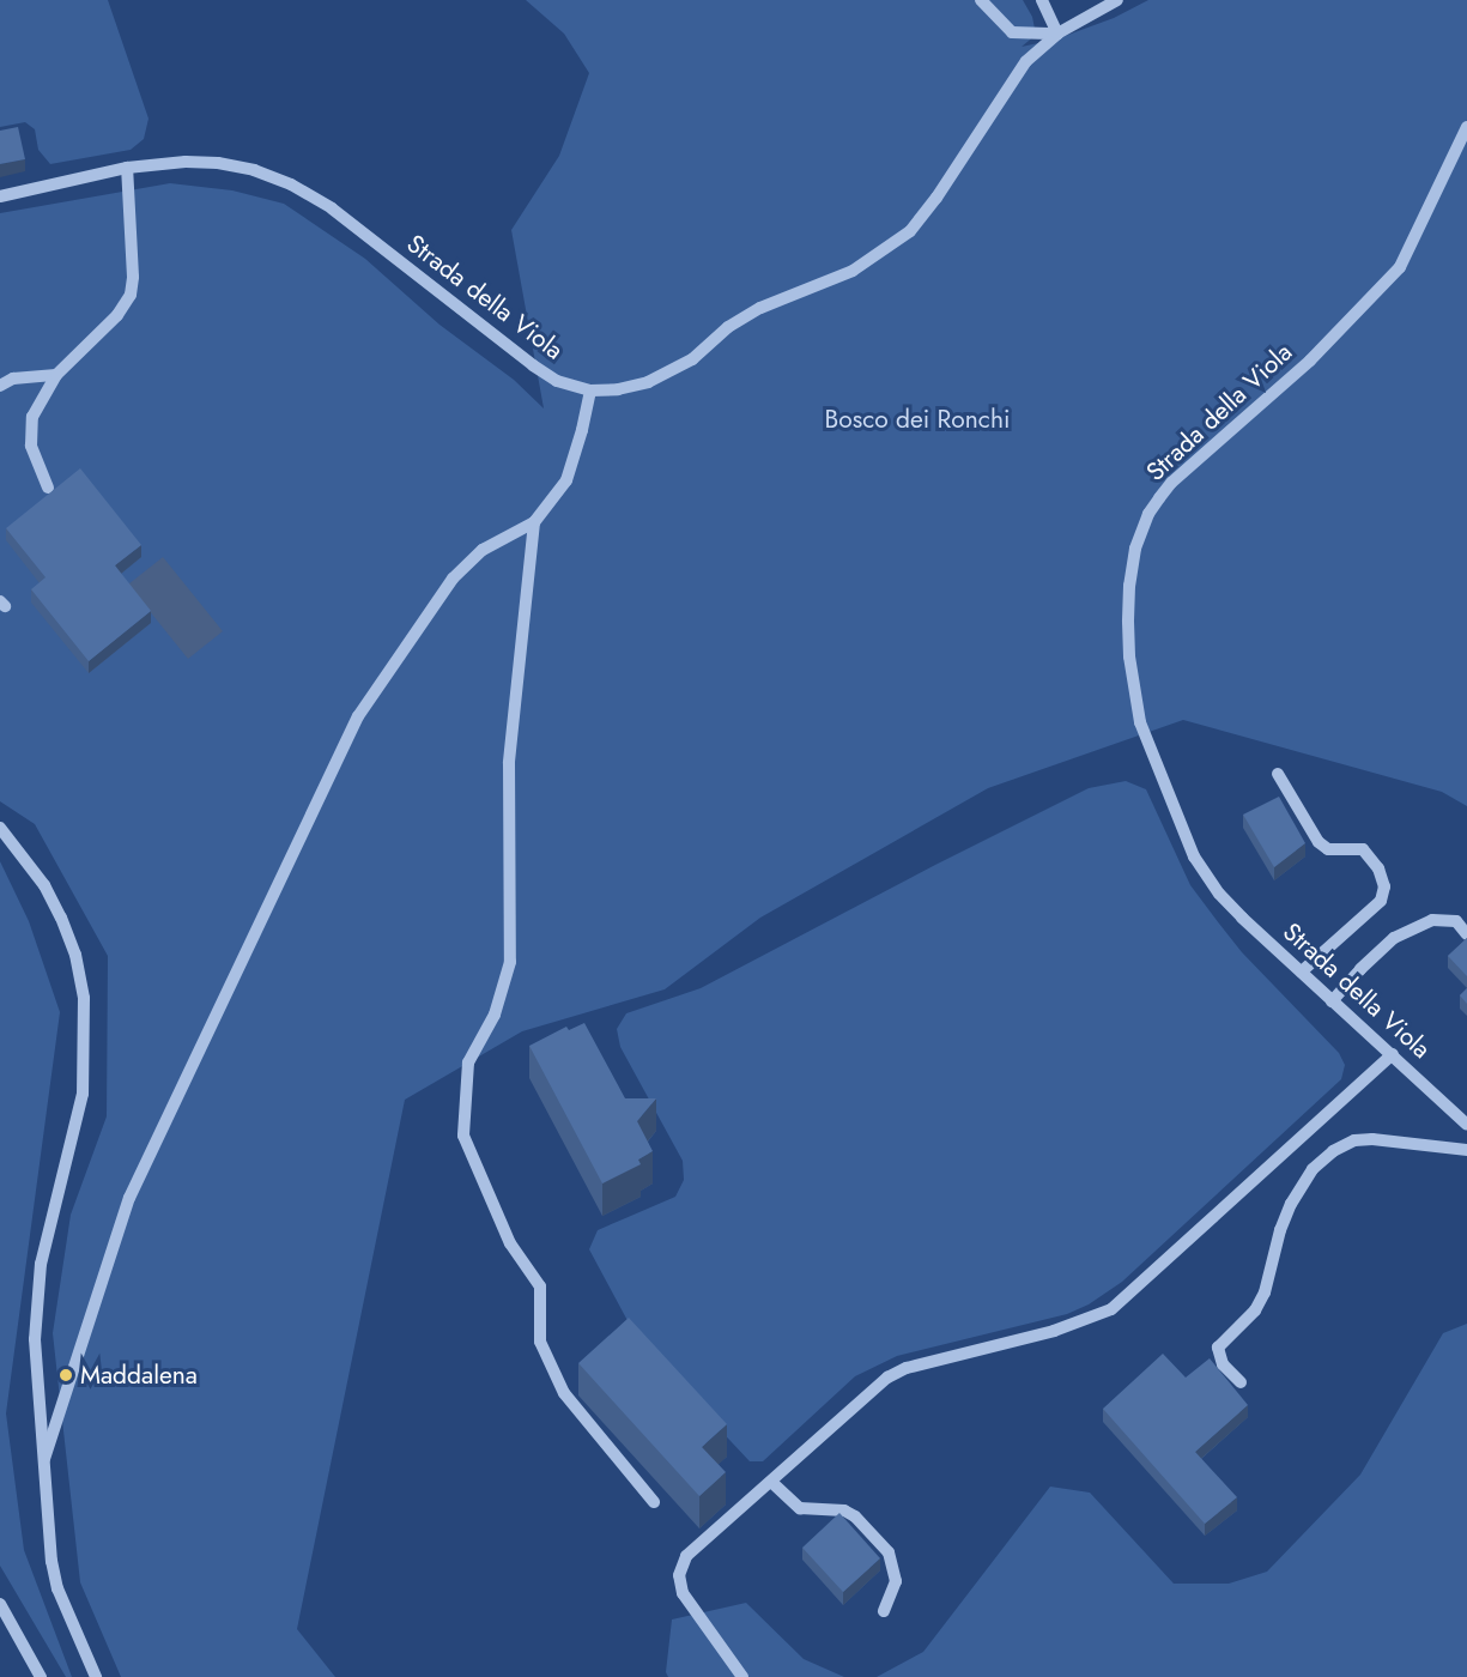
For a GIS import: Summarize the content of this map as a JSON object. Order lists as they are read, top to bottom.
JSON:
{
  "streets": {
    "street": ["Strada della Viola"]
  },
  "parks": ["Bosco dei Ronchi"],
  "places": ["Maddalena"]
}
